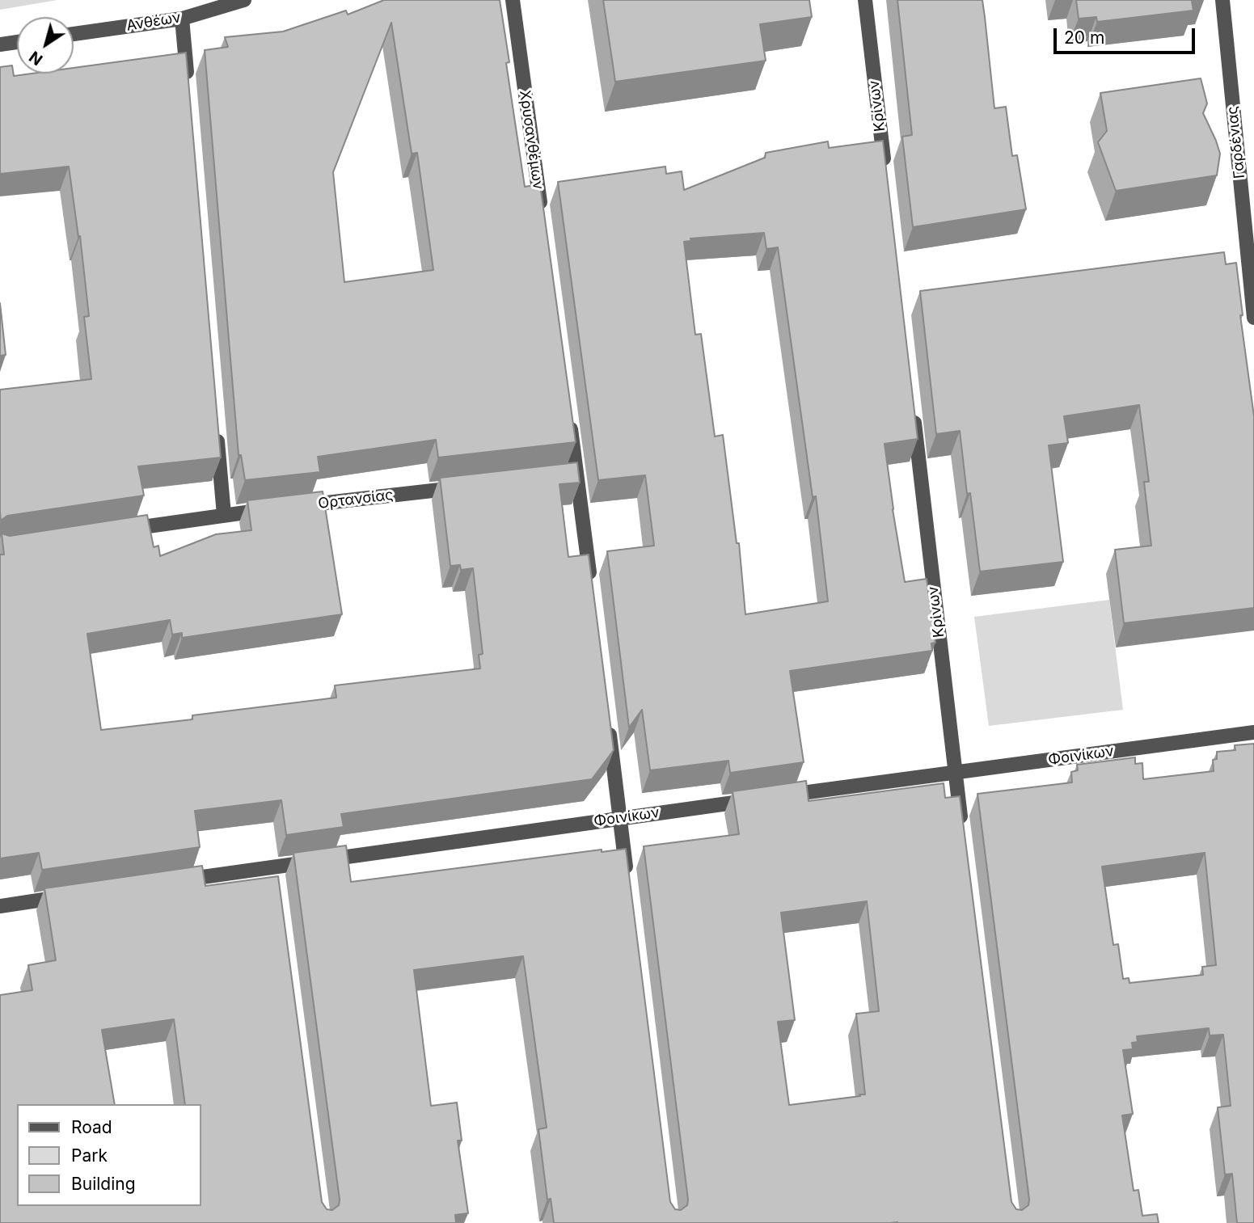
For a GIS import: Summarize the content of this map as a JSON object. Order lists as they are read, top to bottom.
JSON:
{
  "streets": {
    "street": [
      "Ανθέων",
      "Κρίνων",
      "Χρυσανθέμων",
      "Γαρδένιας",
      "Ορτανσίας",
      "Φοινίκων"
    ]
  },
  "crossings": [
    ["Κρίνων", "Φοινίκων"]
  ],
  "legend": ["Road", "Park", "Building"],
  "scale_bar": "20 m",
  "north": "bottom left"
}
